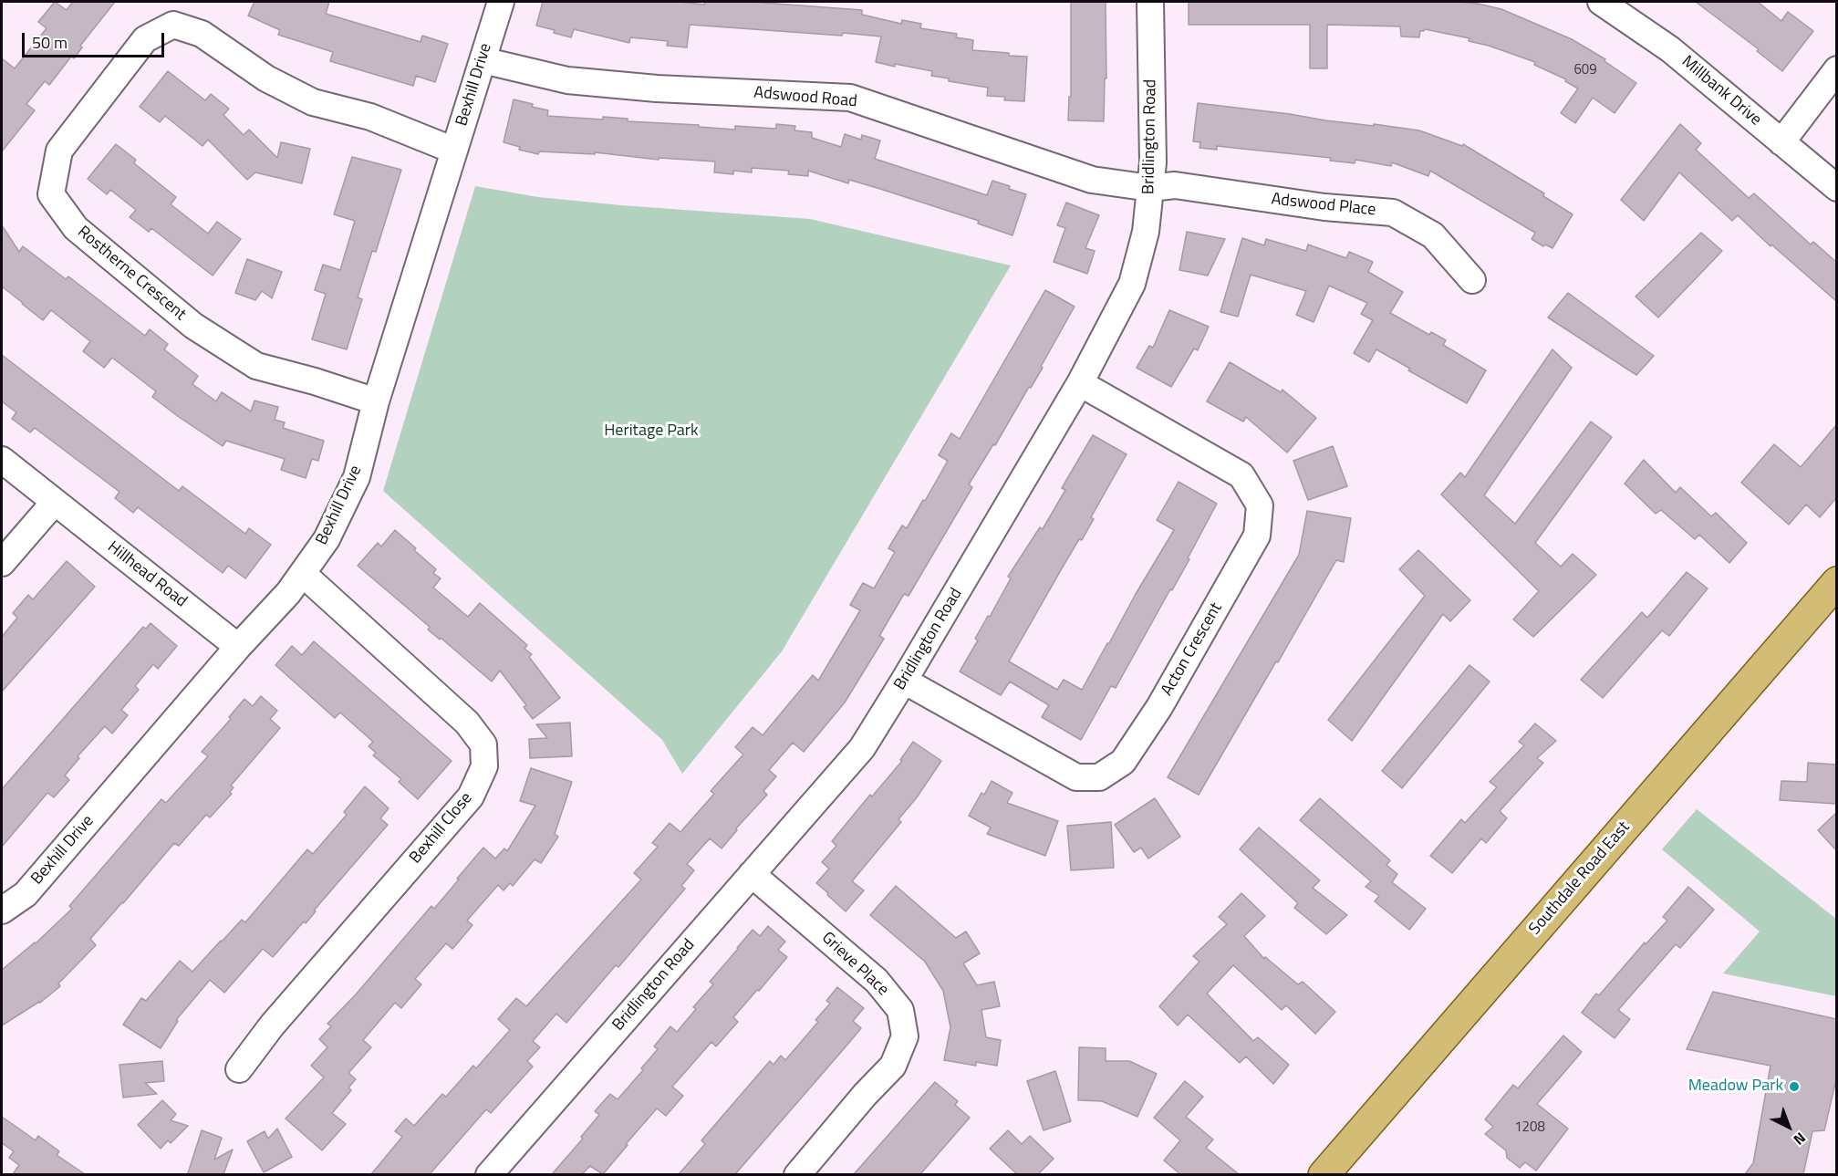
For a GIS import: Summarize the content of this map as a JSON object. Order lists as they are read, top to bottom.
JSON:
{
  "streets": {
    "main road": ["Southdale Road East"],
    "street": [
      "Bexhill Drive",
      "Millbank Drive",
      "Adswood Road",
      "Bridlington Road",
      "Adswood Place",
      "Rostherne Crescent",
      "Hillhead Road",
      "Acton Crescent",
      "Bexhill Close",
      "Grieve Place"
    ]
  },
  "crossings": [
    ["Bexhill Drive", "Adswood Road"],
    ["Bexhill Drive", "Rostherne Crescent"],
    ["Bexhill Drive", "Hillhead Road"],
    ["Bexhill Drive", "Bexhill Close"],
    ["Adswood Road", "Bridlington Road"],
    ["Adswood Road", "Adswood Place"],
    ["Bridlington Road", "Adswood Place"],
    ["Bridlington Road", "Acton Crescent"],
    ["Bridlington Road", "Grieve Place"]
  ],
  "parks": ["Heritage Park"],
  "places": ["Meadow Park"],
  "house_numbers": ["609", "1208"],
  "scale_bar": "50 m",
  "north": "bottom right"
}
